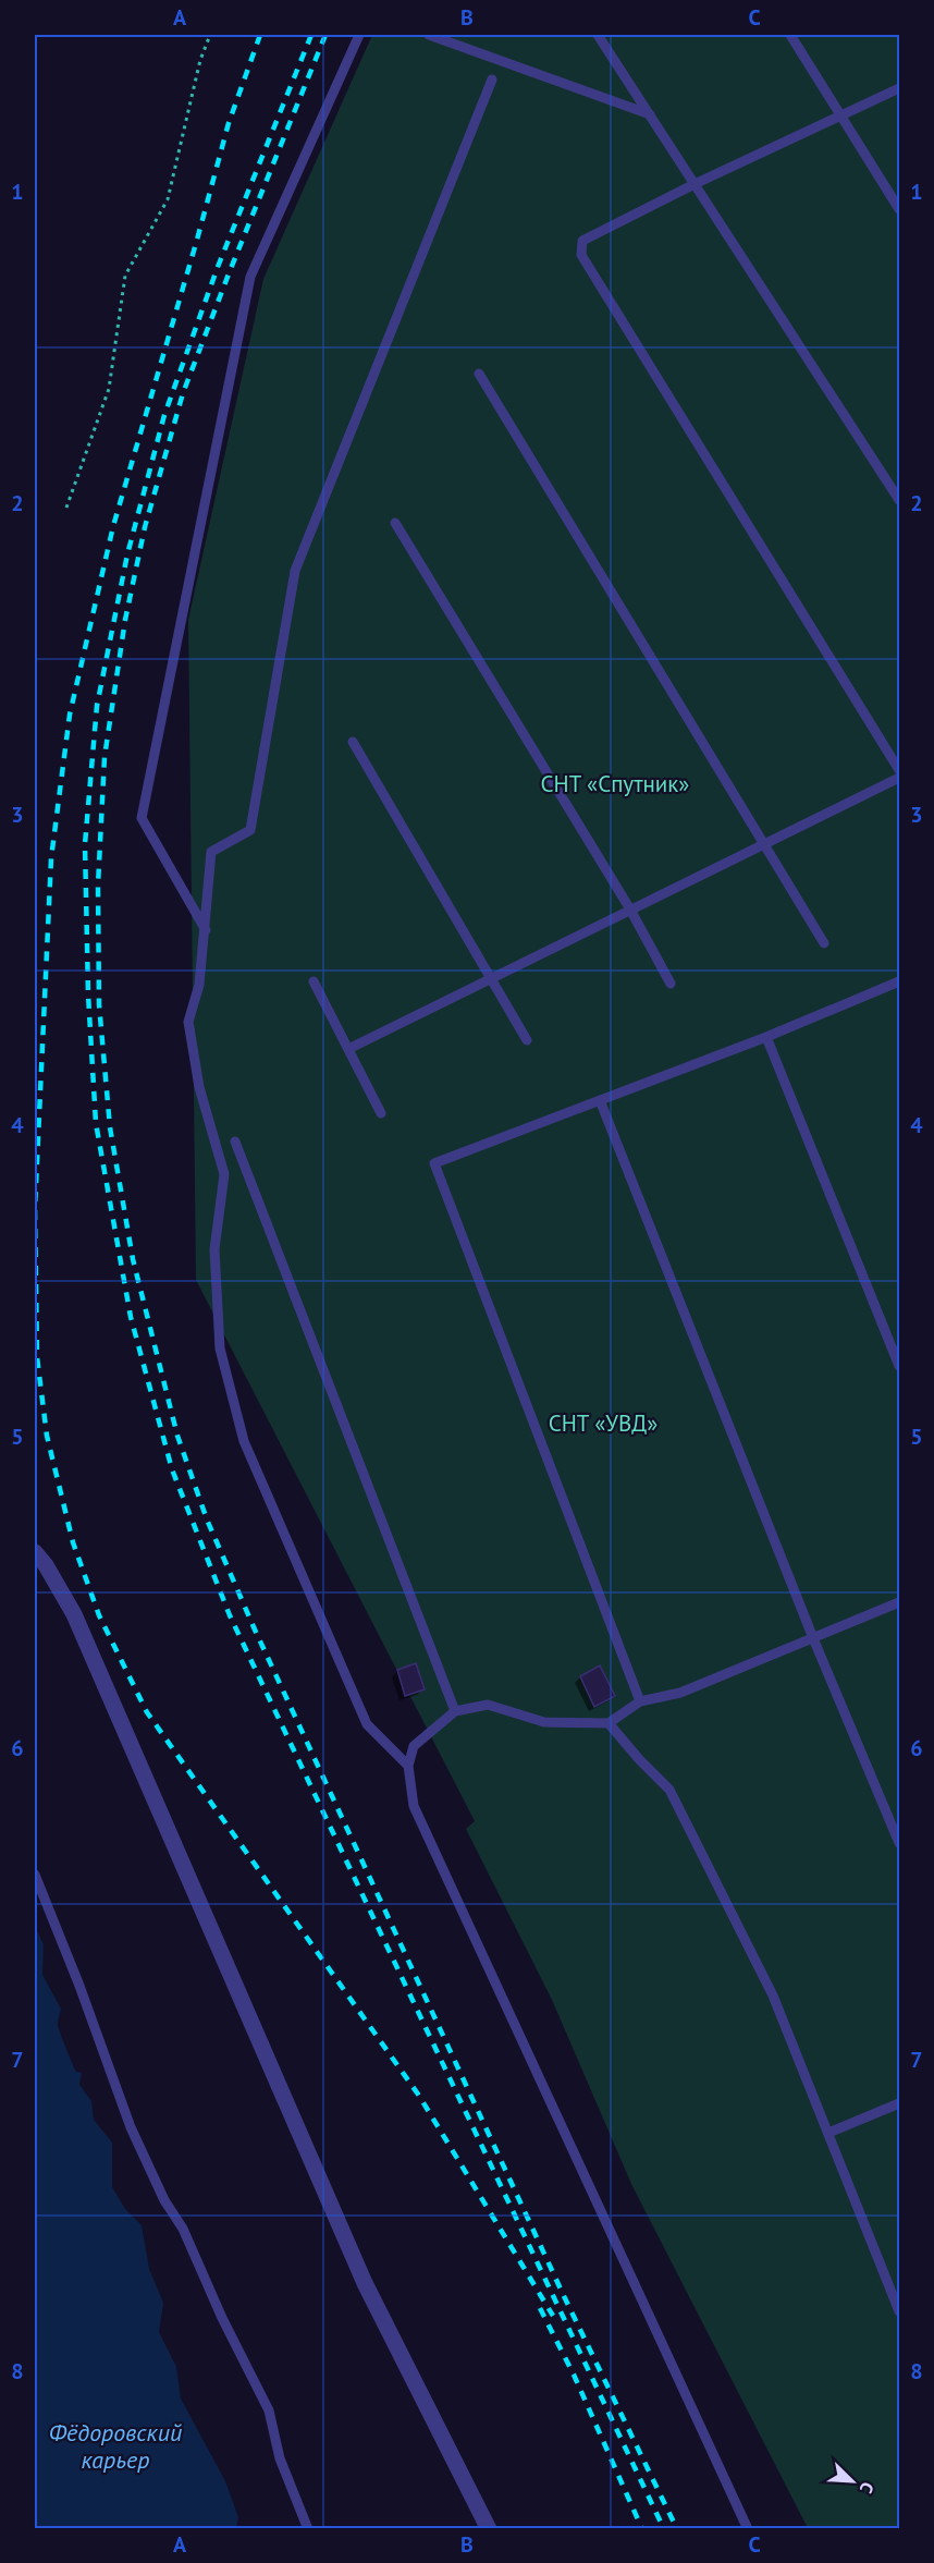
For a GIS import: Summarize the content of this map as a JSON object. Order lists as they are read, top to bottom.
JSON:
{
  "water": ["Фёдоровский карьер"],
  "parks": ["СНТ «Спутник»", "СНТ «УВД»"],
  "north": "bottom right",
  "grid": {
    "columns": ["A", "B", "C"],
    "rows": [
      "1",
      "2",
      "3",
      "4",
      "5",
      "6",
      "7",
      "8"
    ]
  }
}
